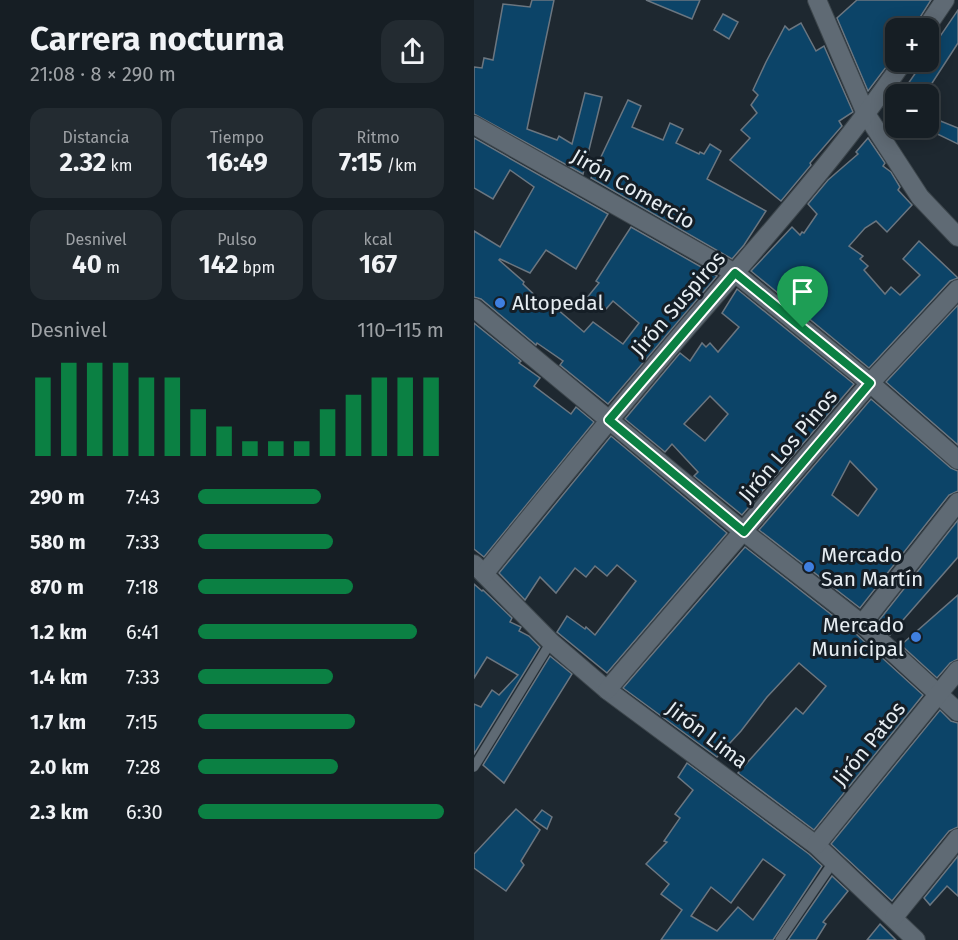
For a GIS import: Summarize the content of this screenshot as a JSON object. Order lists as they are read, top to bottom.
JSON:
{
  "streets": {
    "street": [
      "Jirón Comercio",
      "Jirón Suspiros",
      "Jirón Los Pinos",
      "Jirón Lima",
      "Jirón Patos"
    ]
  },
  "crossings": [
    ["Jirón Comercio", "Jirón Suspiros"],
    ["Jirón Comercio", "Jirón Los Pinos"],
    ["Jirón Suspiros", "Jirón Lima"],
    ["Jirón Los Pinos", "Jirón Lima"],
    ["Jirón Lima", "Jirón Patos"]
  ],
  "places": ["Altopedal", "Mercado San Martín", "Mercado Municipal"],
  "page": {
    "heading": ["Carrera nocturna", "21:08 · 8 × 290 m"],
    "map_buttons": ["+", "−"],
    "stats": [
      ["Distancia", "2.32 km"],
      ["Tiempo", "16:49"],
      ["Ritmo", "7:15 /km"],
      ["Desnivel", "40 m"],
      ["Pulso", "142 bpm"],
      ["kcal", "167"]
    ],
    "chart": ["Desnivel", "110–115 m"],
    "list": [
      {
        "name": "290 m",
        "note": "7:43"
      },
      {
        "name": "580 m",
        "note": "7:33"
      },
      {
        "name": "870 m",
        "note": "7:18"
      },
      {
        "name": "1.2 km",
        "note": "6:41"
      },
      {
        "name": "1.4 km",
        "note": "7:33"
      },
      {
        "name": "1.7 km",
        "note": "7:15"
      },
      {
        "name": "2.0 km",
        "note": "7:28"
      },
      {
        "name": "2.3 km",
        "note": "6:30"
      }
    ]
  }
}
